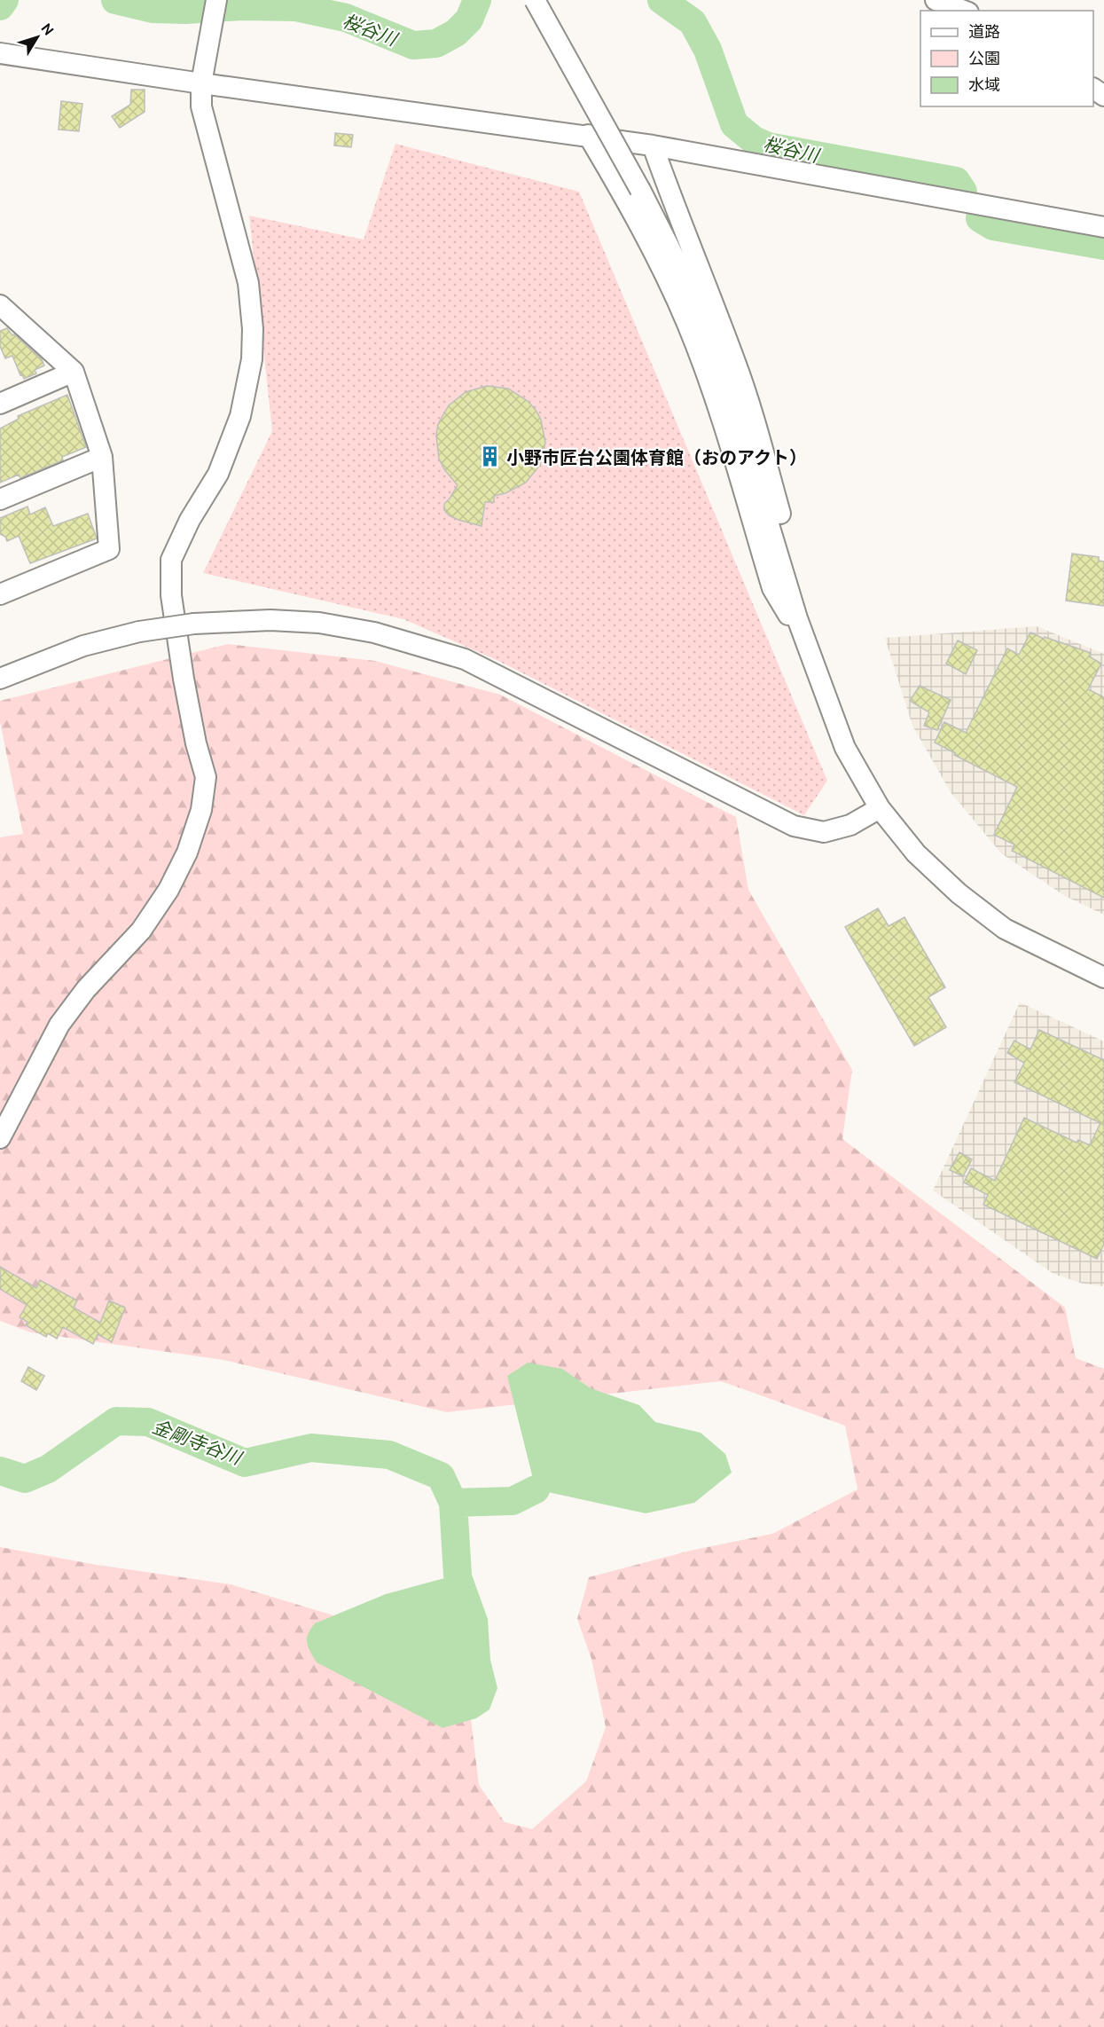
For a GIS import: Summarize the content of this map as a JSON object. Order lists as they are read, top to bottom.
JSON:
{
  "water": ["桜谷川", "金剛寺谷川"],
  "places": {
    "building": ["小野市匠台公園体育館（おのアクト）"]
  },
  "legend": ["道路", "公園", "水域"],
  "north": "top right"
}
